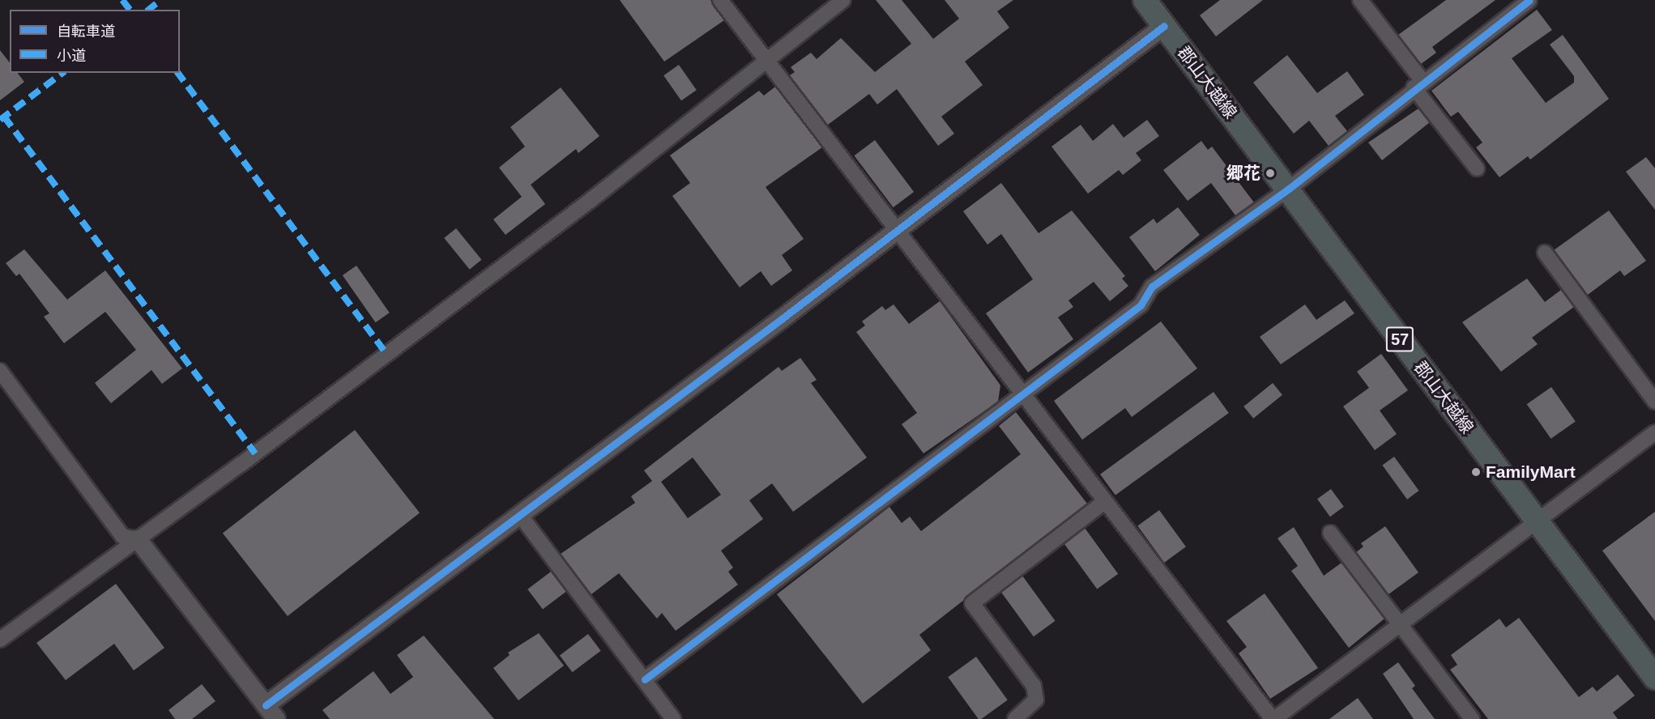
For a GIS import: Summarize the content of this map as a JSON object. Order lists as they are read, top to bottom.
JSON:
{
  "streets": {
    "main road": ["郡山大越線", "57"]
  },
  "places": ["郷花", "FamilyMart"],
  "legend": ["自転車道", "小道"]
}
